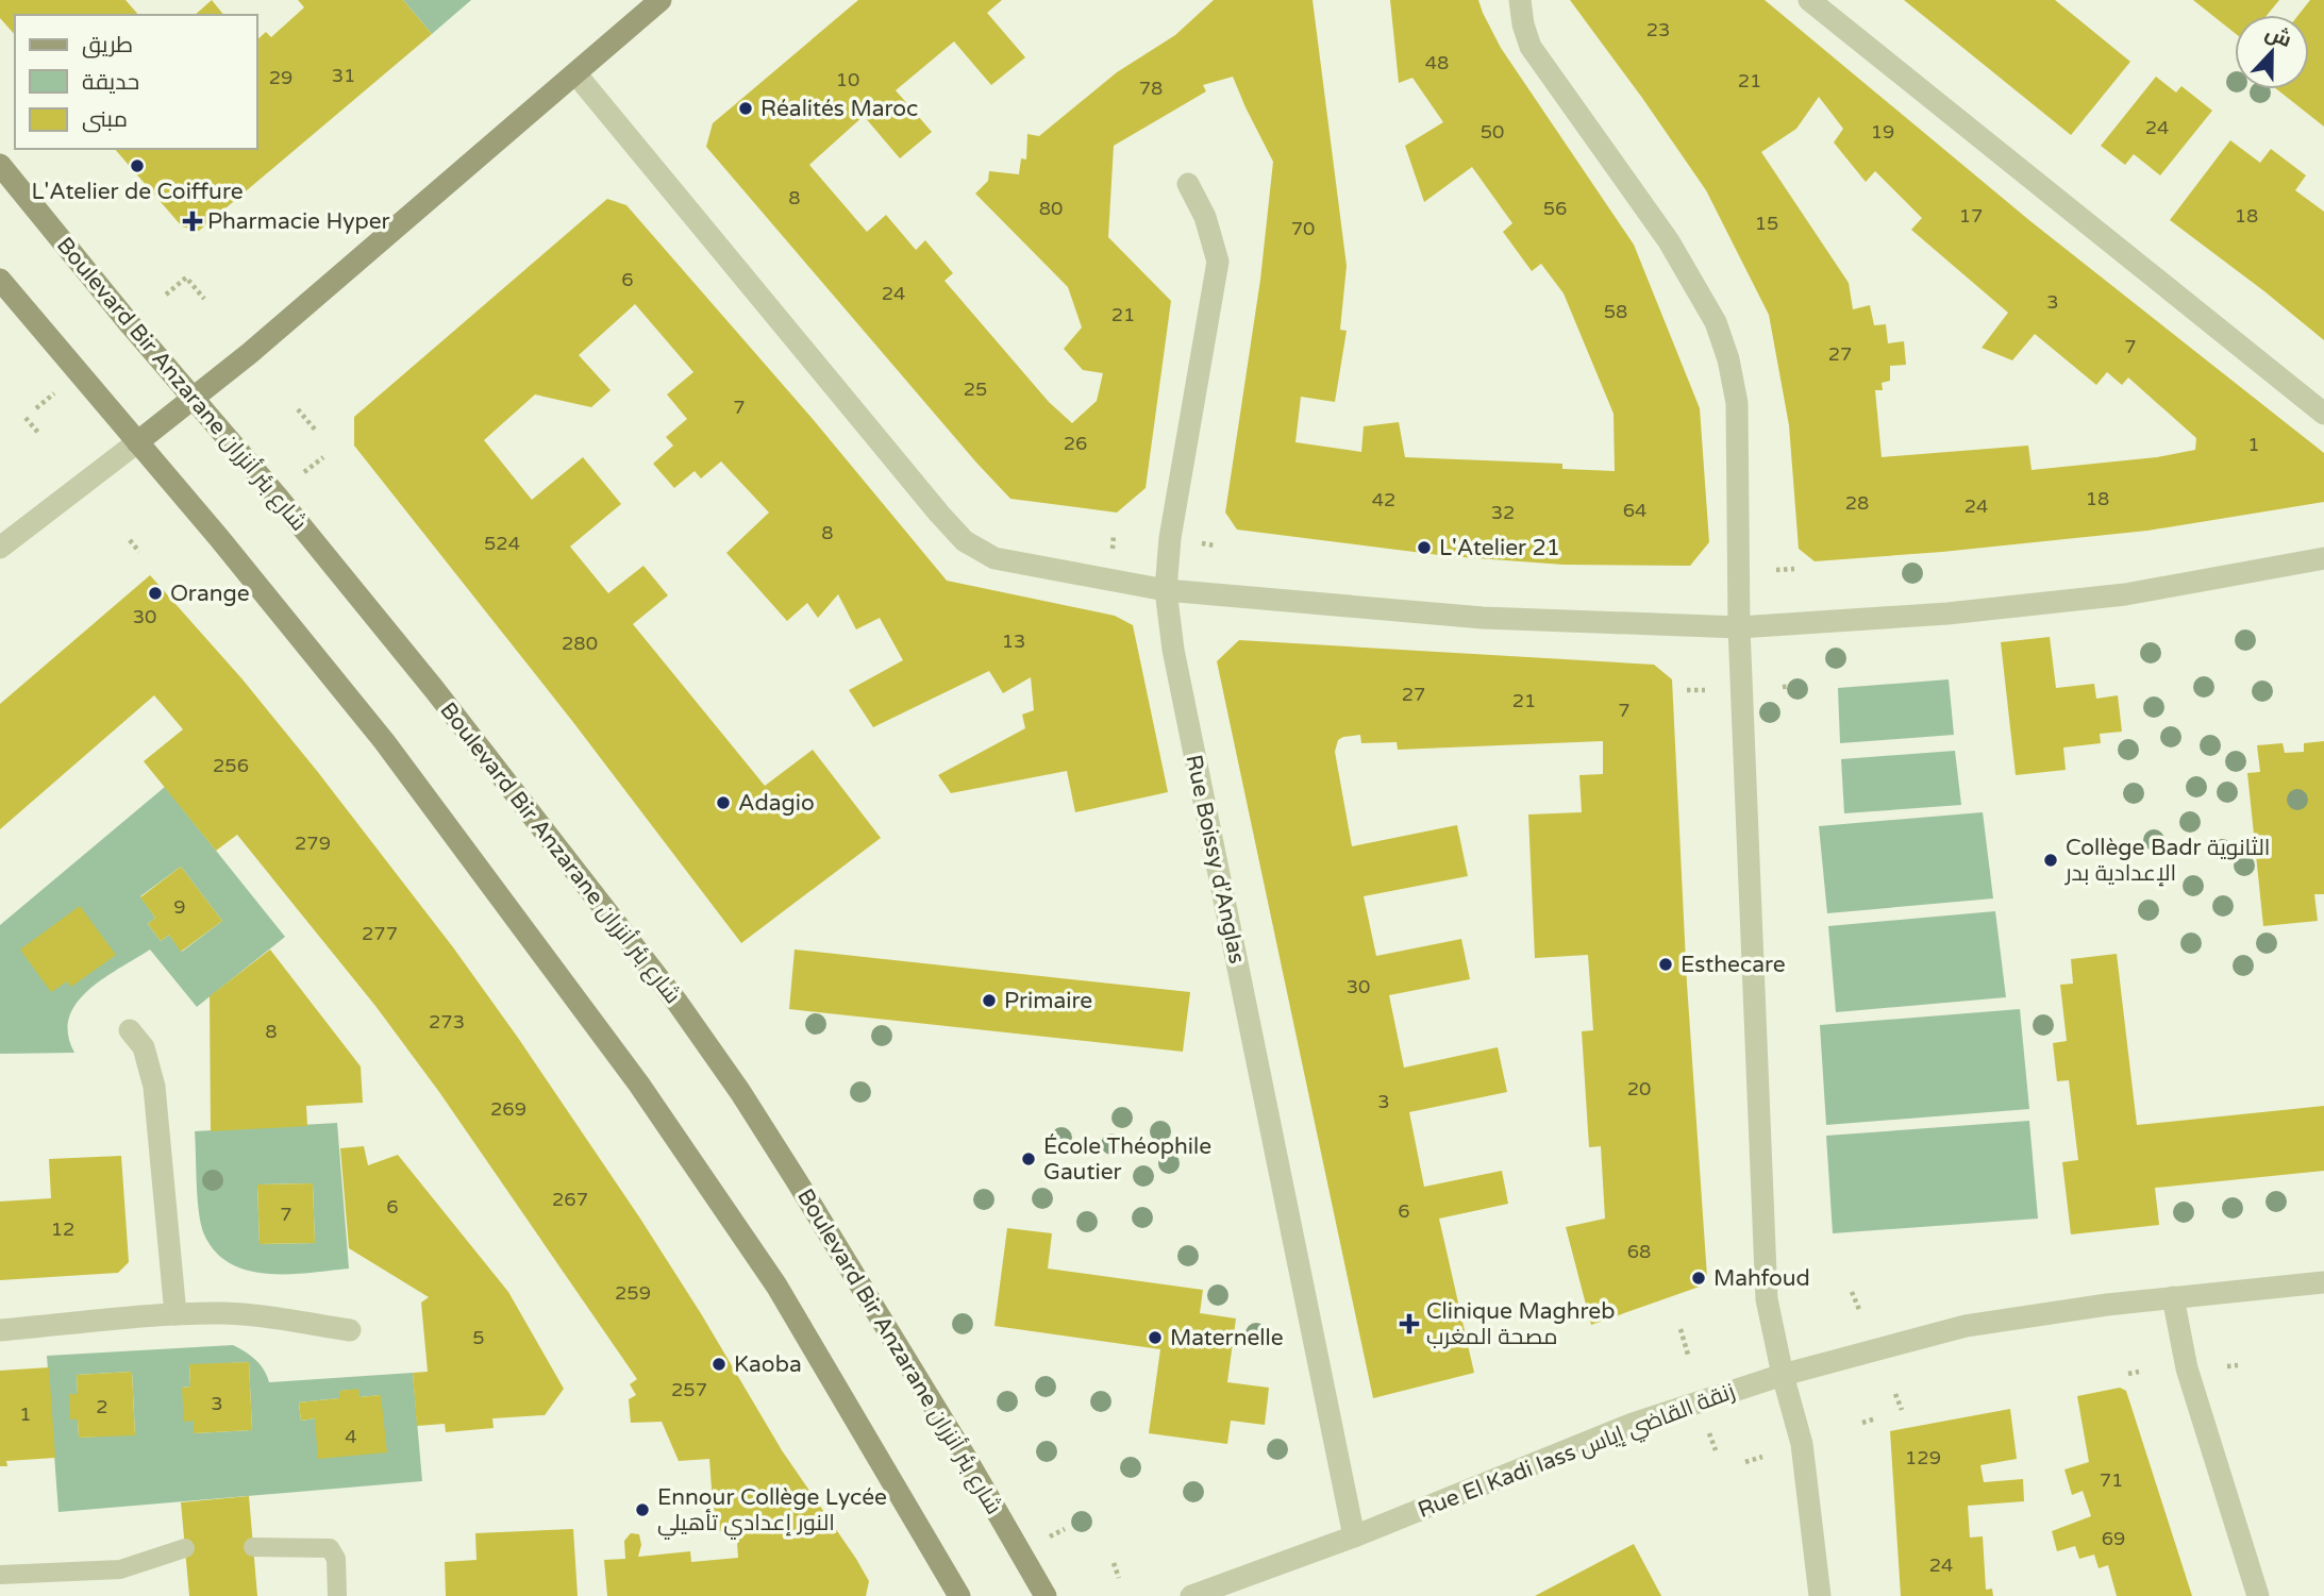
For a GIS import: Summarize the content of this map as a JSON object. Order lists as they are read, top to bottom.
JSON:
{
  "streets": {
    "main road": ["Boulevard Bir Anzarane شارع بئر أنزران"],
    "street": ["Rue Boissy d’Anglas", "Rue El Kadi Iass زنقة القاضي إياس"]
  },
  "crossings": [
    ["Rue Boissy d’Anglas", "Rue El Kadi Iass زنقة القاضي إياس"]
  ],
  "places": {
    "other": [
      "Réalités Maroc",
      "L'Atelier de Coiffure",
      "L'Atelier 21",
      "Orange",
      "Adagio",
      "Collège Badr الثانوية الإعدادية بدر",
      "Esthecare",
      "Primaire",
      "École Théophile Gautier",
      "Mahfoud",
      "Maternelle",
      "Kaoba",
      "Ennour Collège Lycée النور إعدادي تأهيلي"
    ],
    "health": ["Pharmacie Hyper", "Clinique Maghreb مصحة المغرب"]
  },
  "house_numbers": [
    "23",
    "48",
    "31",
    "29",
    "10",
    "21",
    "78",
    "24",
    "50",
    "19",
    "8",
    "80",
    "56",
    "17",
    "18",
    "15",
    "70",
    "6",
    "24",
    "3",
    "58",
    "21",
    "7",
    "27",
    "25",
    "7",
    "26",
    "1",
    "18",
    "42",
    "28",
    "24",
    "64",
    "32",
    "8",
    "524",
    "30",
    "13",
    "280",
    "27",
    "21",
    "7",
    "256",
    "279",
    "9",
    "277",
    "30",
    "273",
    "8",
    "20",
    "3",
    "269",
    "267",
    "6",
    "6",
    "7",
    "12",
    "68",
    "259",
    "5",
    "257",
    "3",
    "2",
    "1",
    "4",
    "129",
    "71",
    "69",
    "24"
  ],
  "legend": ["طريق", "حديقة", "مبنى"],
  "north": "top"
}
